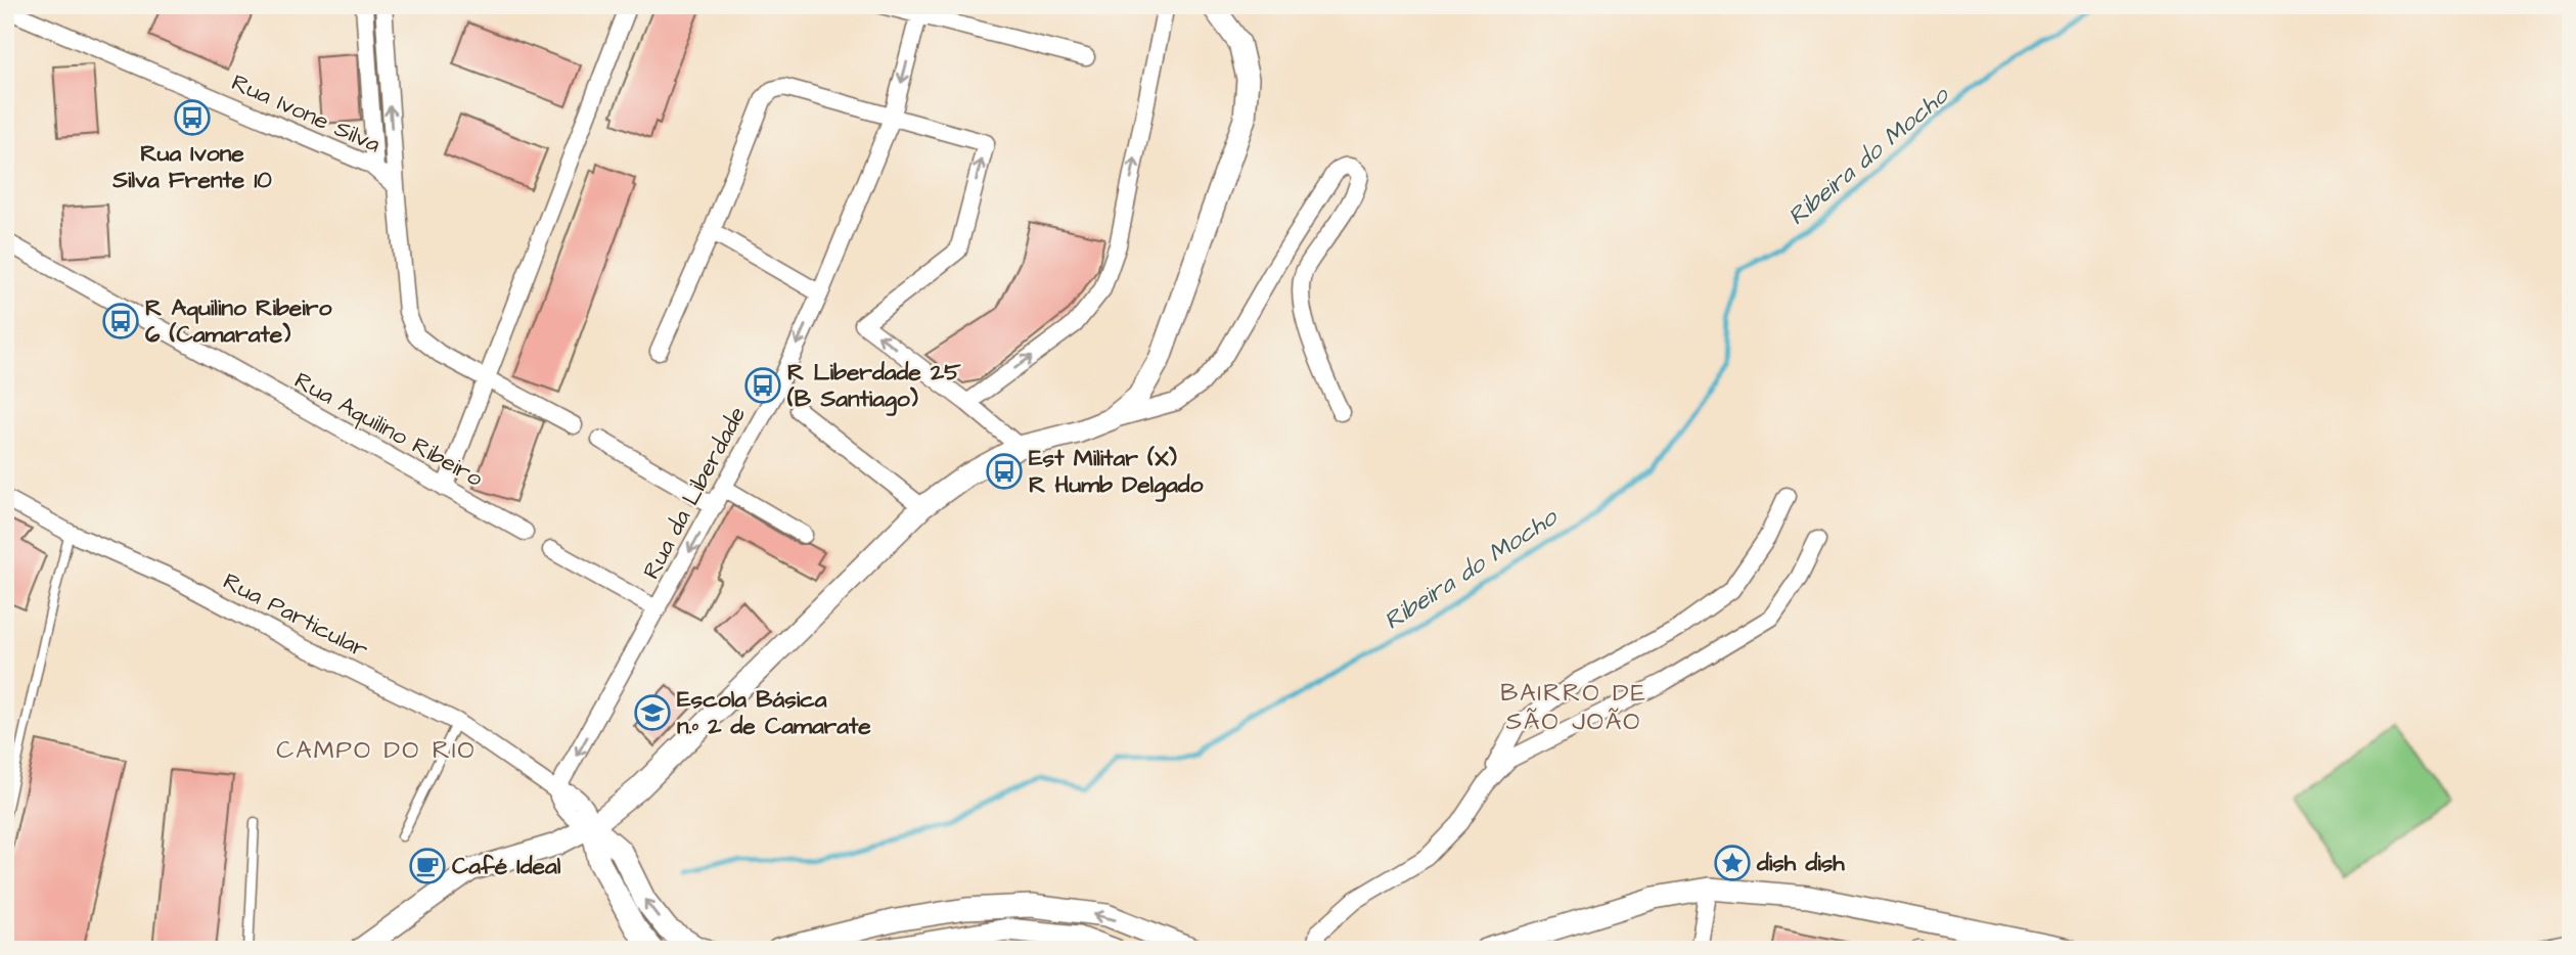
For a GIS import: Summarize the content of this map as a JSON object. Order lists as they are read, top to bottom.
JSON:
{
  "streets": {
    "street": [
      "Rua Ivone Silva",
      "Rua Aquilino Ribeiro",
      "Rua da Liberdade",
      "Rua Particular"
    ]
  },
  "crossings": [
    ["Rua da Liberdade", "Rua Particular"]
  ],
  "districts": ["BAIRRO DE SÃO JOÃO", "CAMPO DO RIO"],
  "water": ["Ribeira do Mocho"],
  "places": {
    "bus stop": [
      "Rua Ivone Silva Frente 10",
      "R Aquilino Ribeiro 6 (Camarate)",
      "R Liberdade 25 (B Santiago)",
      "Est Militar (X) R Humb Delgado"
    ],
    "school or university": ["Escola Básica n.º 2 de Camarate"],
    "place": ["dish dish"],
    "cafe": ["Café Ideal"]
  }
}
